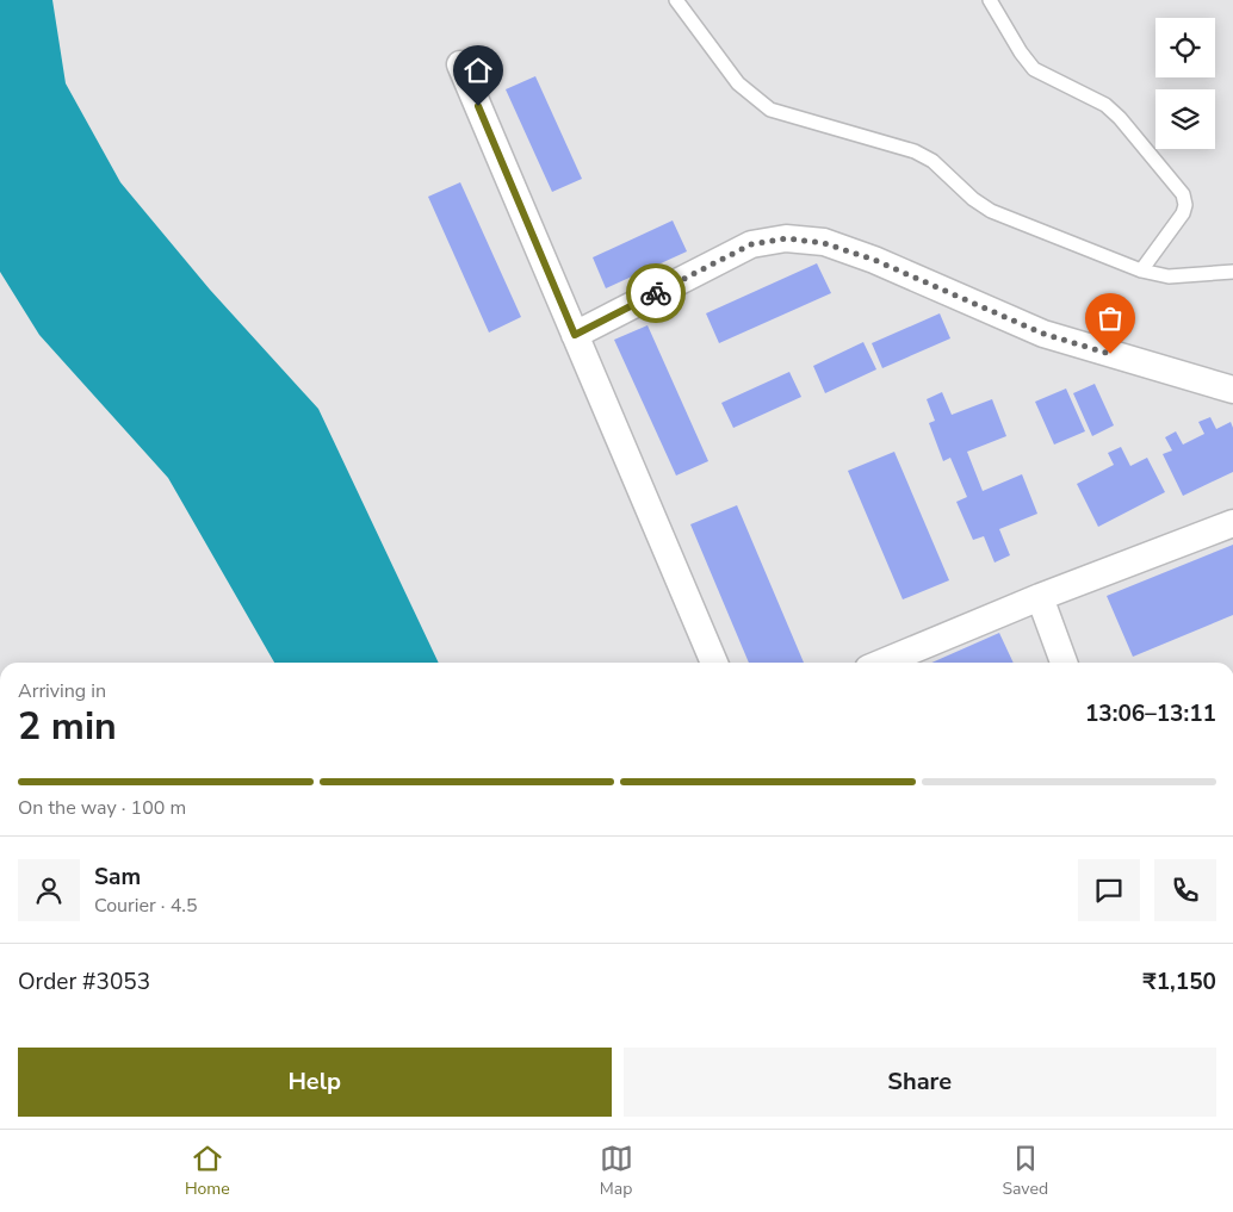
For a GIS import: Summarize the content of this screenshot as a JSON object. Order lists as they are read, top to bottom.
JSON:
{
  "page": {
    "heading": ["2 min", "Arriving in", "13:06–13:11"],
    "panel": [
      "Sam",
      "Courier · 4.5",
      "Order #3053",
      "₹1,150"
    ],
    "bar": "On the way · 100 m",
    "buttons": ["Help", "Share"],
    "tabs": ["Home", "Map", "Saved"]
  }
}
